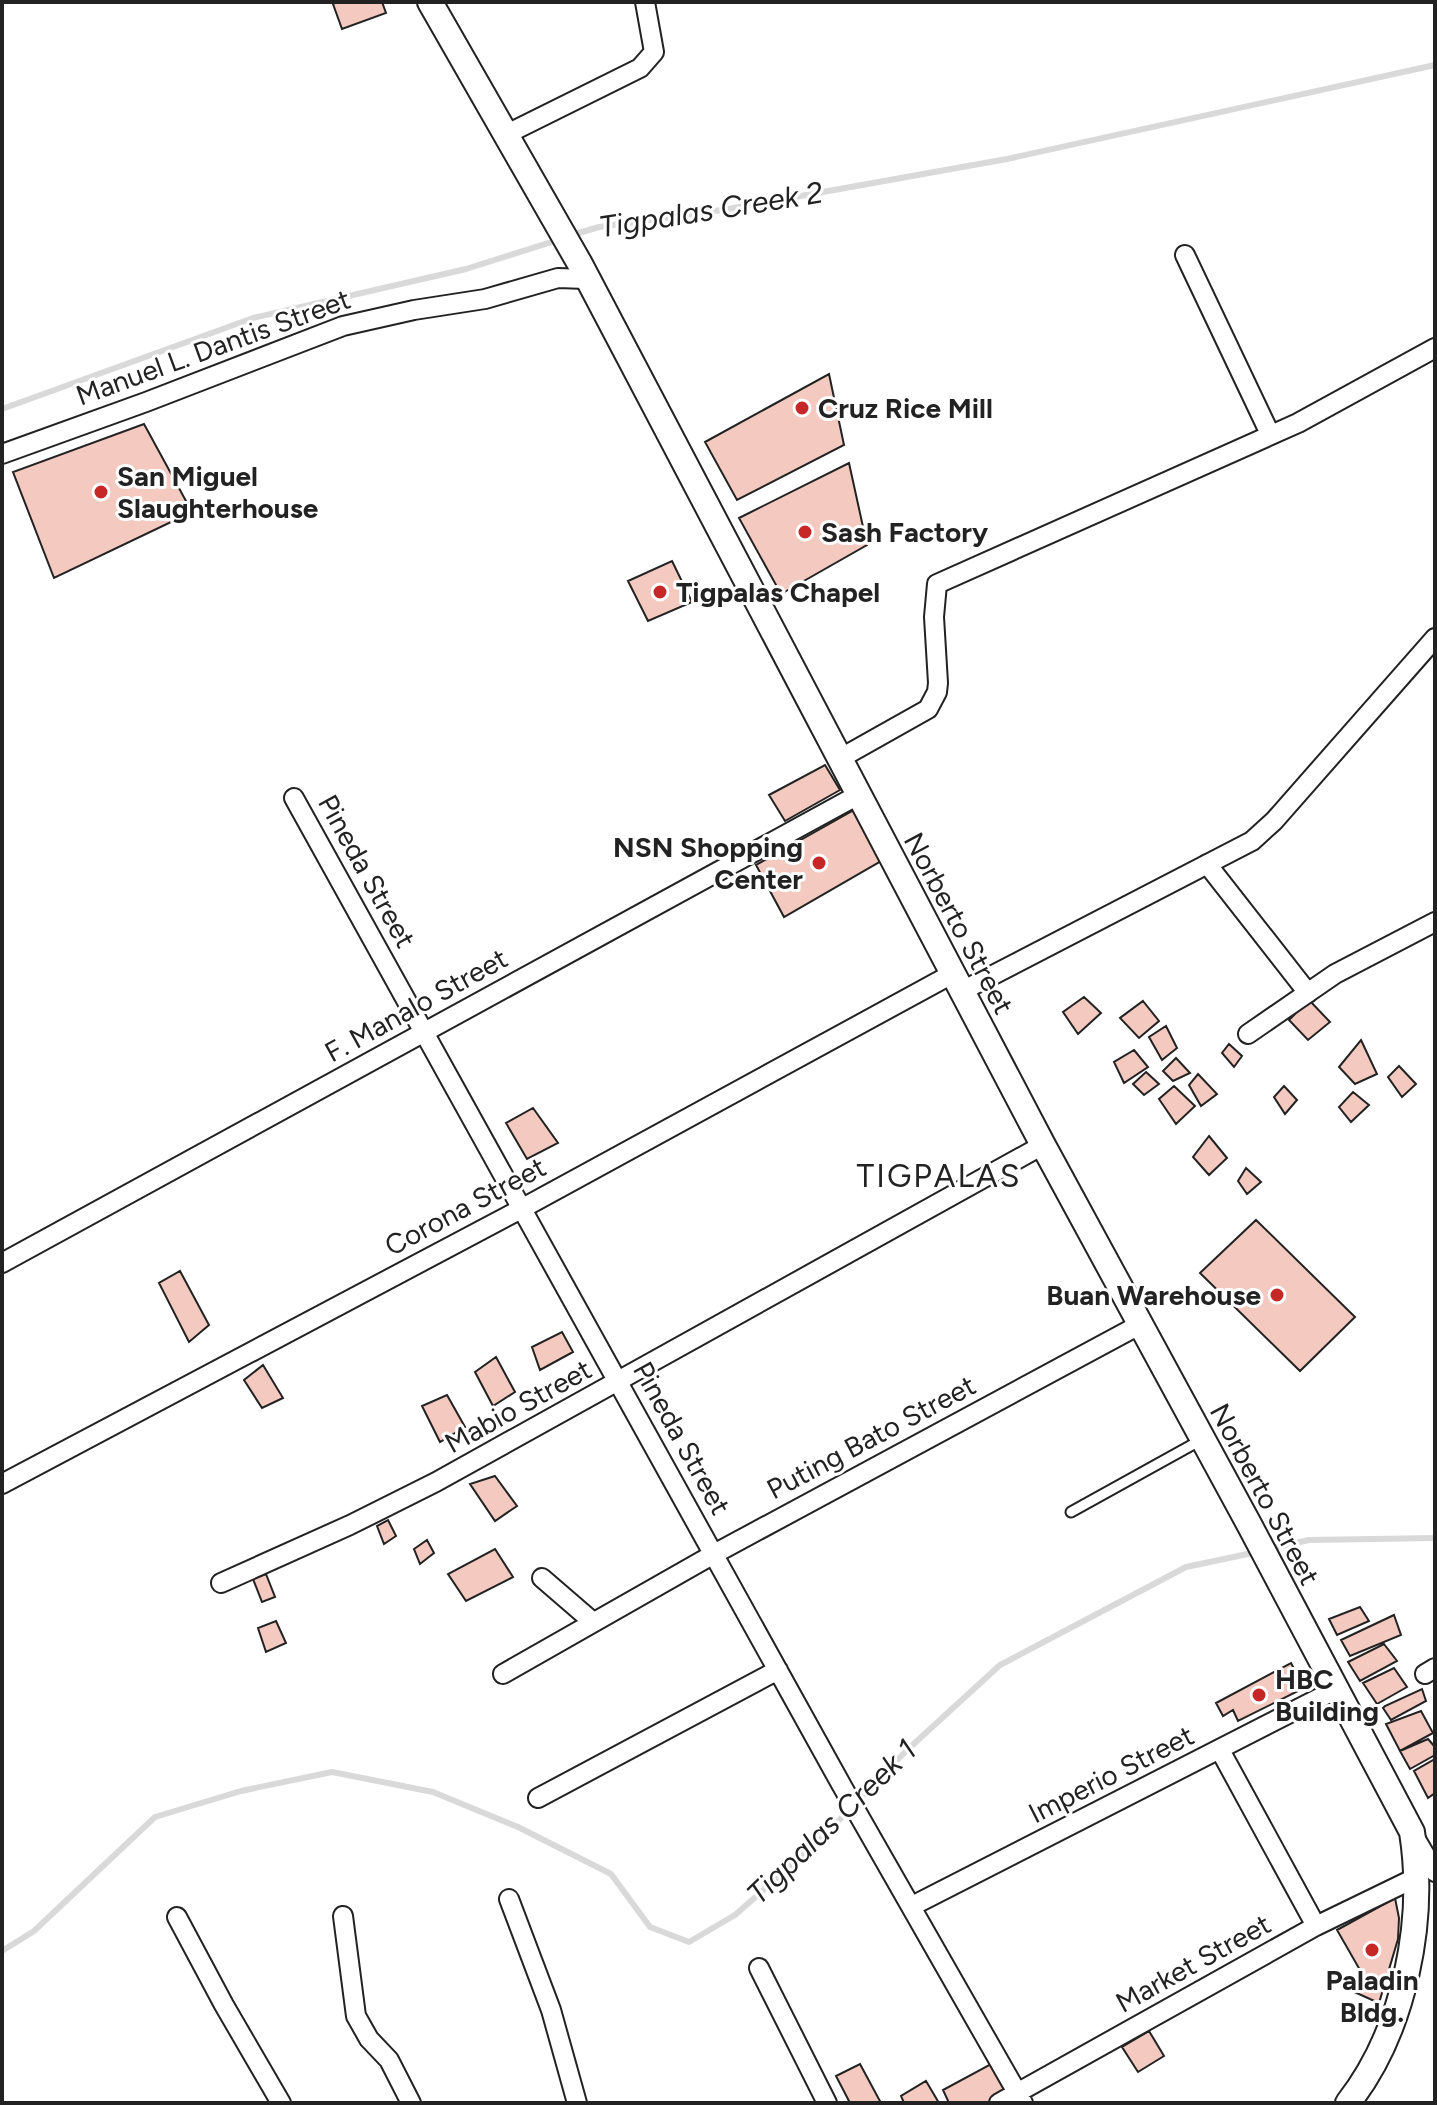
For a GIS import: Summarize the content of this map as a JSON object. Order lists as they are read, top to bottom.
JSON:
{
  "streets": {
    "main road": ["Norberto Street"],
    "street": [
      "Manuel L. Dantis Street",
      "Pineda Street",
      "F. Manalo Street",
      "Corona Street",
      "Mabio Street",
      "Puting Bato Street",
      "Imperio Street",
      "Market Street"
    ]
  },
  "crossings": [
    ["Manuel L. Dantis Street", "Norberto Street"],
    ["Pineda Street", "F. Manalo Street"],
    ["Pineda Street", "Corona Street"],
    ["Pineda Street", "Mabio Street"],
    ["Pineda Street", "Puting Bato Street"],
    ["Pineda Street", "Imperio Street"],
    ["Pineda Street", "Market Street"],
    ["Norberto Street", "F. Manalo Street"],
    ["Norberto Street", "Corona Street"],
    ["Norberto Street", "Mabio Street"],
    ["Norberto Street", "Puting Bato Street"],
    ["Norberto Street", "Imperio Street"],
    ["Norberto Street", "Market Street"]
  ],
  "districts": ["TIGPALAS"],
  "water": ["Tigpalas Creek 2", "Tigpalas Creek 1"],
  "places": [
    "Cruz Rice Mill",
    "San Miguel Slaughterhouse",
    "Sash Factory",
    "Tigpalas Chapel",
    "NSN Shopping Center",
    "Buan Warehouse",
    "HBC Building",
    "Paladin Bldg."
  ]
}
